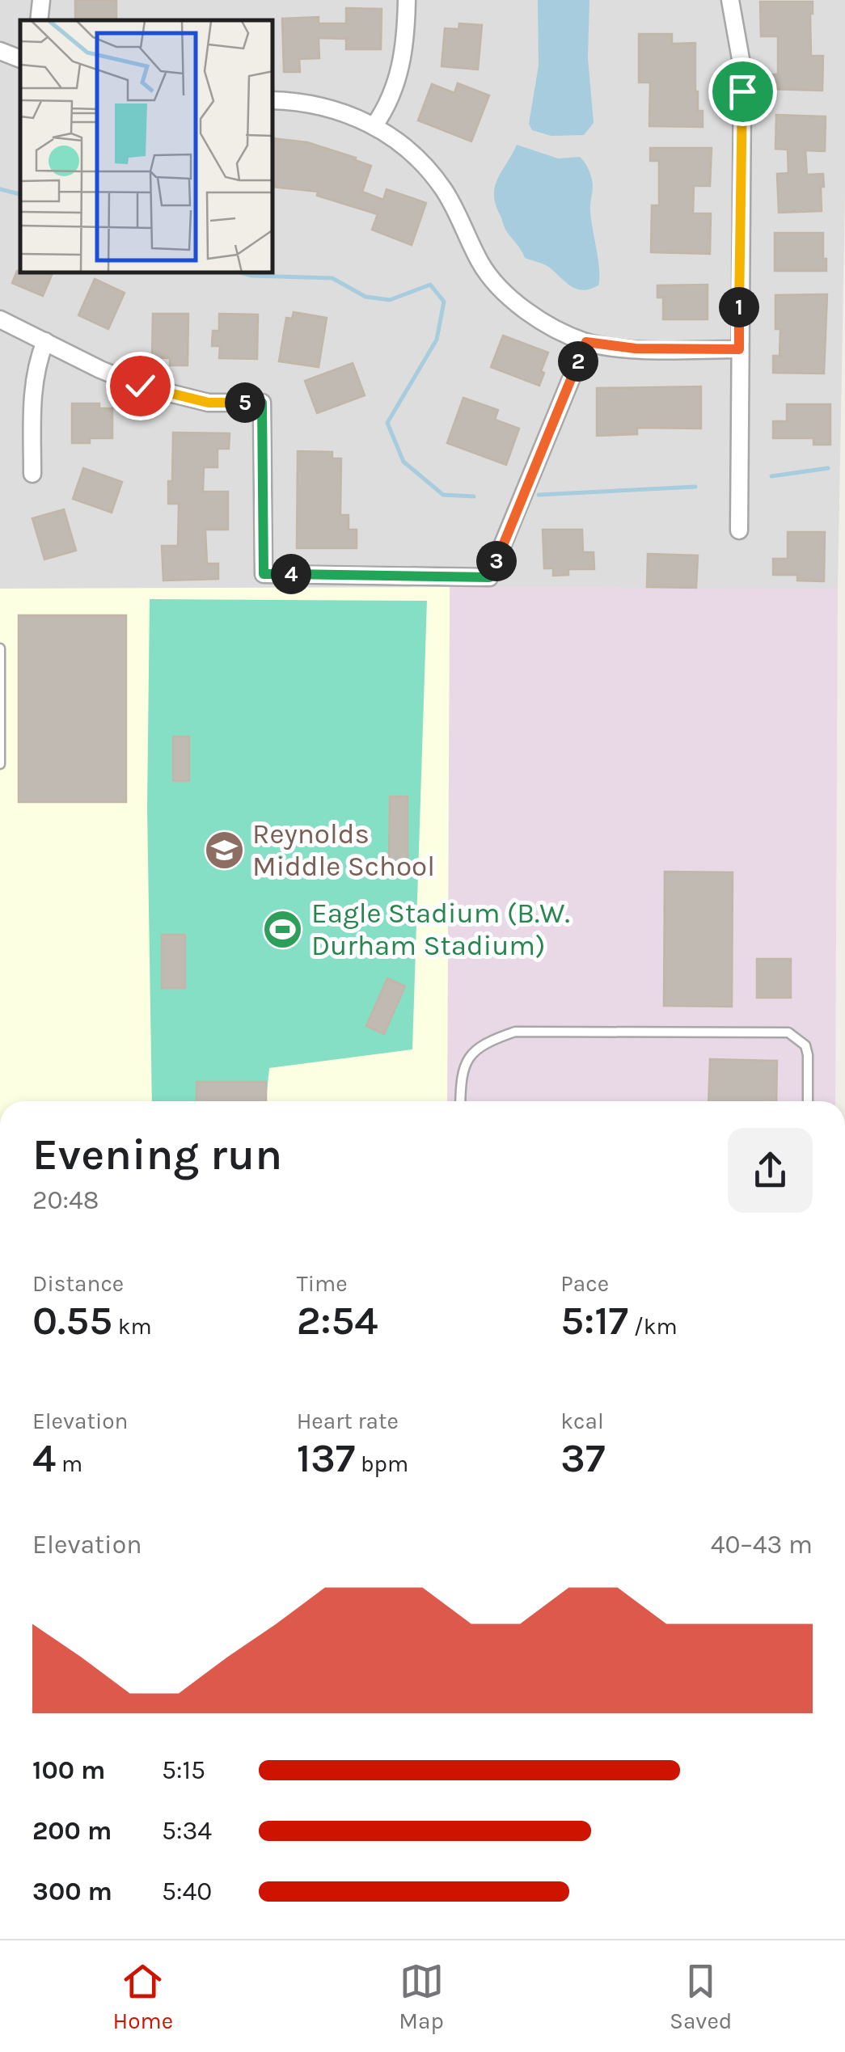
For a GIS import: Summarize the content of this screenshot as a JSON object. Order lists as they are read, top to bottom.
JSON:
{
  "places": {
    "school or university": ["Reynolds Middle School"],
    "sports": ["Eagle Stadium (B.W. Durham Stadium)"]
  },
  "page": {
    "pins": [
      "1",
      "2",
      "5",
      "3",
      "4"
    ],
    "heading": ["Evening run", "20:48"],
    "stats": [
      ["Distance", "0.55 km"],
      ["Time", "2:54"],
      ["Pace", "5:17 /km"],
      ["Elevation", "4 m"],
      ["Heart rate", "137 bpm"],
      ["kcal", "37"]
    ],
    "chart": ["Elevation", "40–43 m"],
    "list": [
      {
        "name": "100 m",
        "note": "5:15"
      },
      {
        "name": "200 m",
        "note": "5:34"
      },
      {
        "name": "300 m",
        "note": "5:40"
      }
    ],
    "tabs": ["Home", "Map", "Saved"]
  }
}
